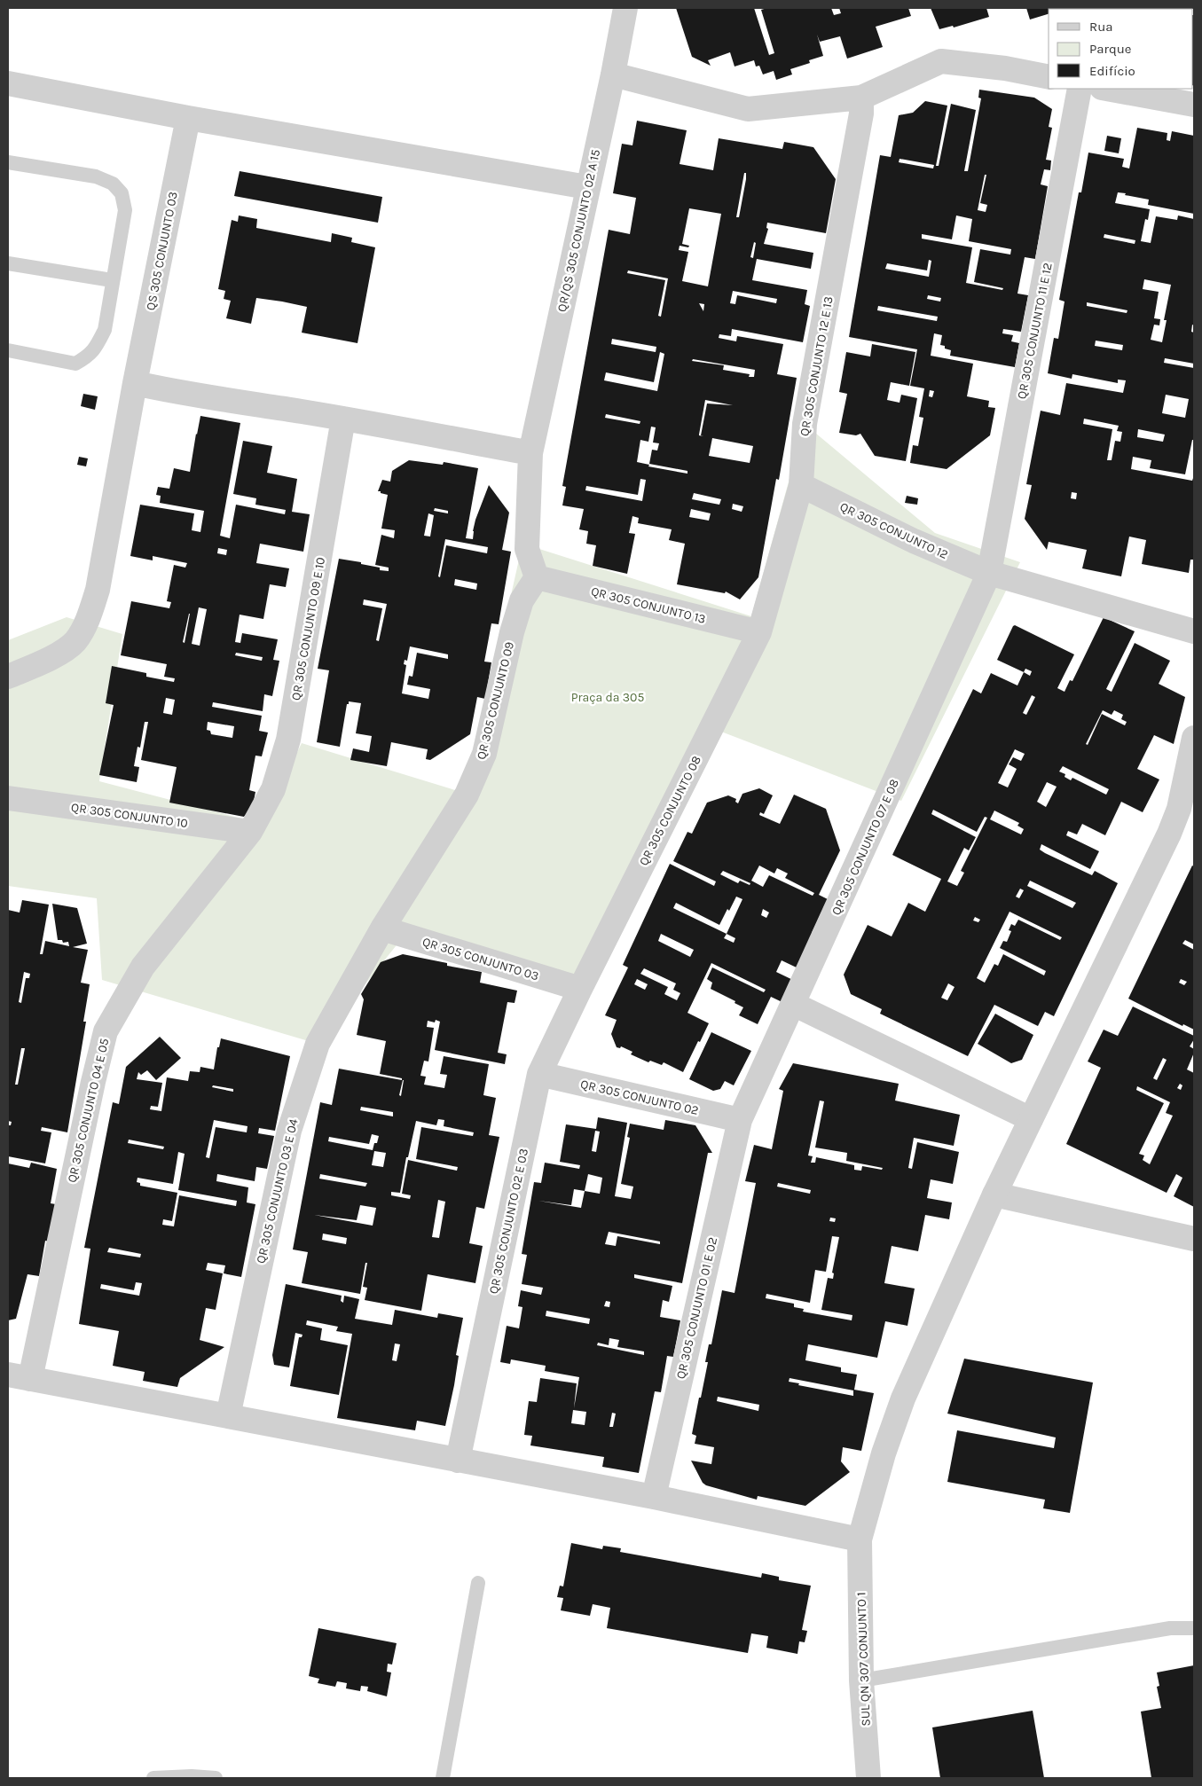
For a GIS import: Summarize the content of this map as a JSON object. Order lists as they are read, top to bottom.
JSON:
{
  "streets": {
    "street": [
      "QR/QS 305 CONJUNTO 02 A 15",
      "QS 305 CONJUNTO 03",
      "QR 305 CONJUNTO 11 E 12",
      "QR 305 CONJUNTO 12 E 13",
      "QR 305 CONJUNTO 12",
      "QR 305 CONJUNTO 13",
      "QR 305 CONJUNTO 09 E 10",
      "QR 305 CONJUNTO 09",
      "QR 305 CONJUNTO 08",
      "QR 305 CONJUNTO 10",
      "QR 305 CONJUNTO 07 E 08",
      "QR 305 CONJUNTO 03",
      "QR 305 CONJUNTO 02",
      "QR 305 CONJUNTO 04 E 05",
      "QR 305 CONJUNTO 03 E 04",
      "QR 305 CONJUNTO 02 E 03",
      "QR 305 CONJUNTO 01 E 02",
      "SUL QN 307 CONJUNTO 1"
    ]
  },
  "crossings": [
    ["QR 305 CONJUNTO 11 E 12", "QR 305 CONJUNTO 12"],
    ["QR 305 CONJUNTO 11 E 12", "QR 305 CONJUNTO 07 E 08"],
    ["QR 305 CONJUNTO 12 E 13", "QR 305 CONJUNTO 12"],
    ["QR 305 CONJUNTO 12 E 13", "QR 305 CONJUNTO 13"],
    ["QR 305 CONJUNTO 12 E 13", "QR 305 CONJUNTO 08"],
    ["QR 305 CONJUNTO 12", "QR 305 CONJUNTO 07 E 08"],
    ["QR 305 CONJUNTO 13", "QR 305 CONJUNTO 09"],
    ["QR 305 CONJUNTO 13", "QR 305 CONJUNTO 08"],
    ["QR 305 CONJUNTO 09 E 10", "QR 305 CONJUNTO 10"],
    ["QR 305 CONJUNTO 09 E 10", "QR 305 CONJUNTO 04 E 05"],
    ["QR 305 CONJUNTO 09", "QR 305 CONJUNTO 03"],
    ["QR 305 CONJUNTO 09", "QR 305 CONJUNTO 03 E 04"],
    ["QR 305 CONJUNTO 08", "QR 305 CONJUNTO 03"],
    ["QR 305 CONJUNTO 08", "QR 305 CONJUNTO 02 E 03"],
    ["QR 305 CONJUNTO 10", "QR 305 CONJUNTO 04 E 05"],
    ["QR 305 CONJUNTO 07 E 08", "QR 305 CONJUNTO 02"],
    ["QR 305 CONJUNTO 07 E 08", "QR 305 CONJUNTO 01 E 02"],
    ["QR 305 CONJUNTO 03", "QR 305 CONJUNTO 03 E 04"],
    ["QR 305 CONJUNTO 03", "QR 305 CONJUNTO 02 E 03"],
    ["QR 305 CONJUNTO 02", "QR 305 CONJUNTO 02 E 03"],
    ["QR 305 CONJUNTO 02", "QR 305 CONJUNTO 01 E 02"]
  ],
  "parks": ["Praça da 305"],
  "legend": ["Rua", "Parque", "Edifício"]
}
